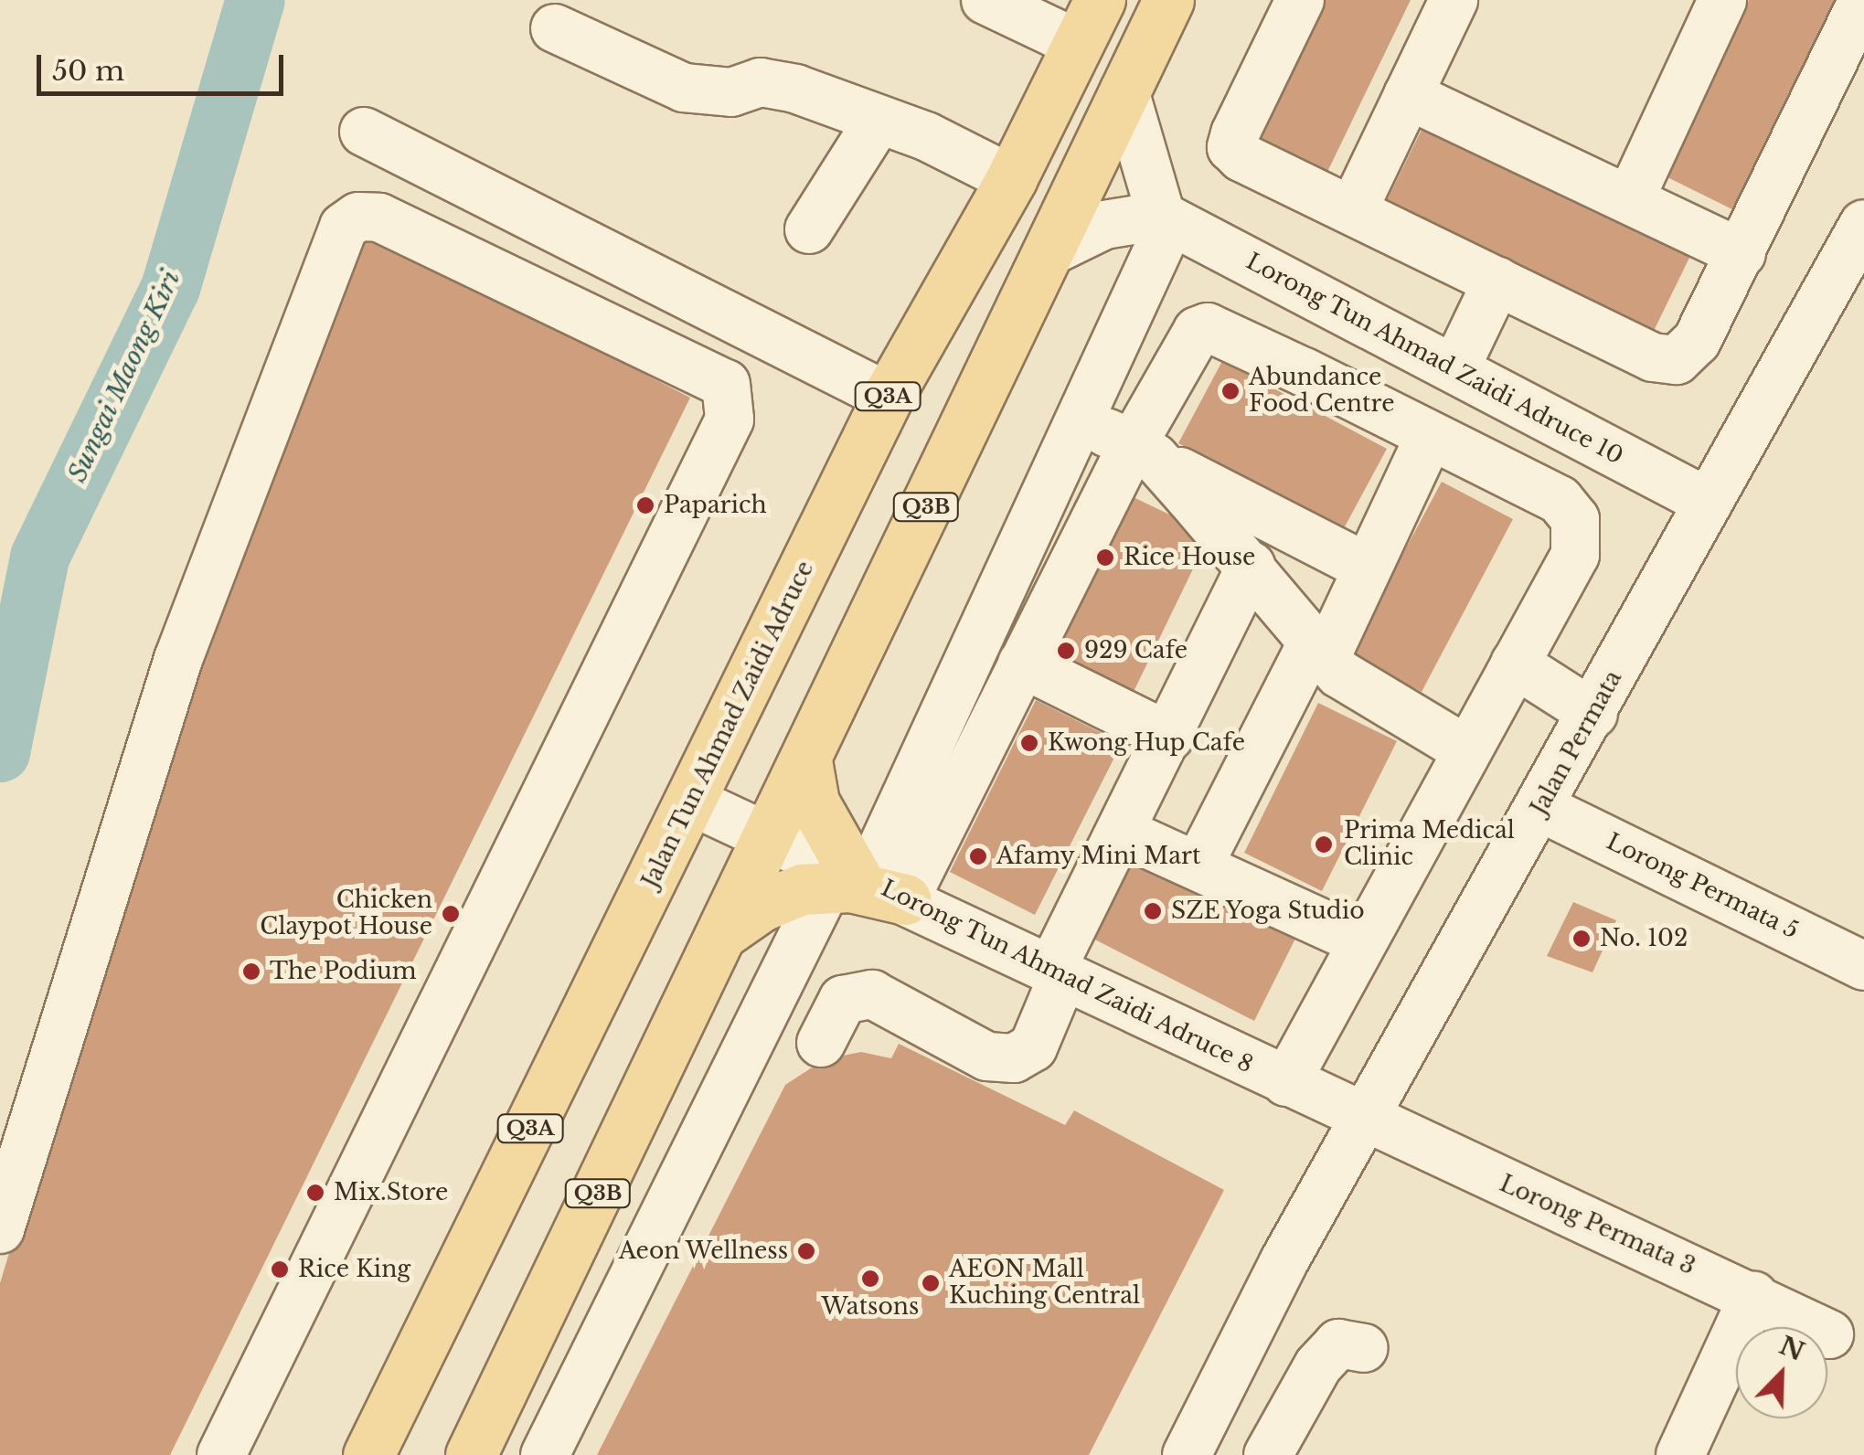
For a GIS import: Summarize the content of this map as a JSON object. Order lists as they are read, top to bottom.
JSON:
{
  "streets": {
    "main road": ["Q3A", "Q3B", "Jalan Tun Ahmad Zaidi Adruce"],
    "street": [
      "Lorong Tun Ahmad Zaidi Adruce 10",
      "Jalan Permata",
      "Lorong Permata 5",
      "Lorong Tun Ahmad Zaidi Adruce 8",
      "Lorong Permata 3"
    ]
  },
  "crossings": [
    ["Lorong Tun Ahmad Zaidi Adruce 10", "Jalan Permata"],
    ["Q3B", "Lorong Tun Ahmad Zaidi Adruce 8"],
    ["Jalan Tun Ahmad Zaidi Adruce", "Lorong Tun Ahmad Zaidi Adruce 8"],
    ["Jalan Permata", "Lorong Permata 5"],
    ["Jalan Permata", "Lorong Tun Ahmad Zaidi Adruce 8"],
    ["Jalan Permata", "Lorong Permata 3"],
    ["Lorong Tun Ahmad Zaidi Adruce 8", "Lorong Permata 3"]
  ],
  "water": ["Sungai Maong Kiri"],
  "places": [
    "Abundance Food Centre",
    "Paparich",
    "Rice House",
    "929 Cafe",
    "Kwong Hup Cafe",
    "Prima Medical Clinic",
    "Afamy Mini Mart",
    "SZE Yoga Studio",
    "Chicken Claypot House",
    "No. 102",
    "The Podium",
    "Mix.Store",
    "Aeon Wellness",
    "Rice King",
    "Watsons",
    "AEON Mall Kuching Central"
  ],
  "scale_bar": "50 m",
  "north": "top right"
}
